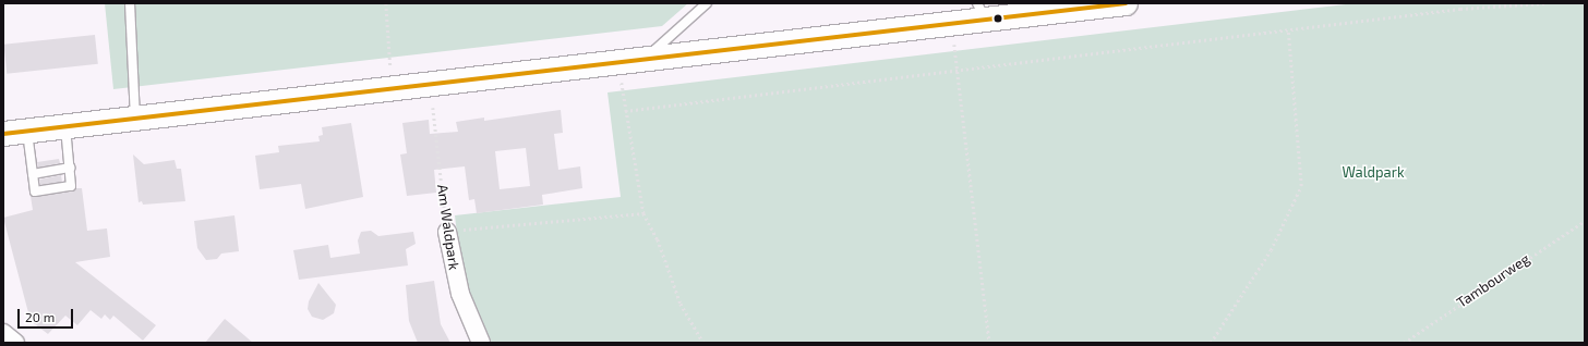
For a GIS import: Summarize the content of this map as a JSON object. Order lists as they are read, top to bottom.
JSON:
{
  "streets": {
    "street": ["Am Waldpark"],
    "path": ["Tambourweg"]
  },
  "parks": ["Waldpark"],
  "scale_bar": "20 m"
}
